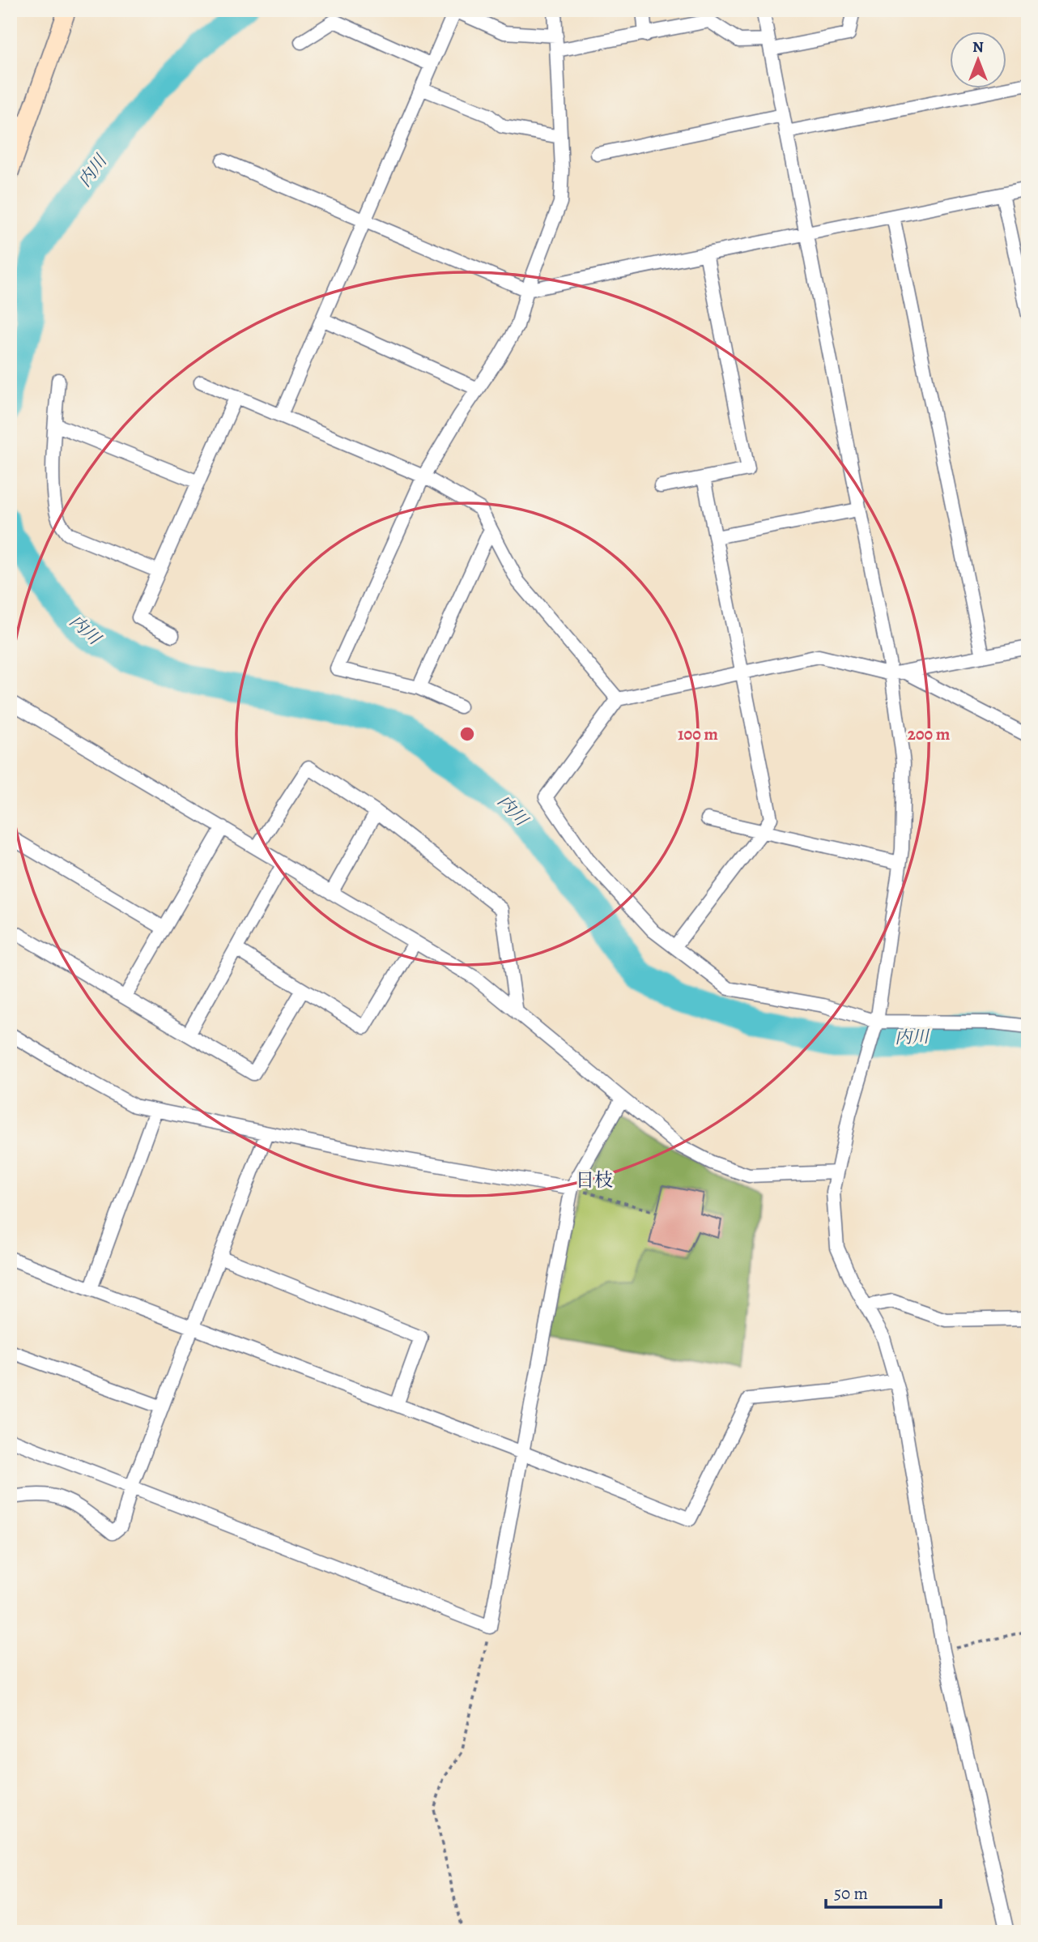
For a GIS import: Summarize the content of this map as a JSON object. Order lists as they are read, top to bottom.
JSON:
{
  "districts": ["日枝"],
  "water": ["内川"],
  "scale_bar": "50 m",
  "north": "top",
  "rings": ["100 m", "200 m"]
}
